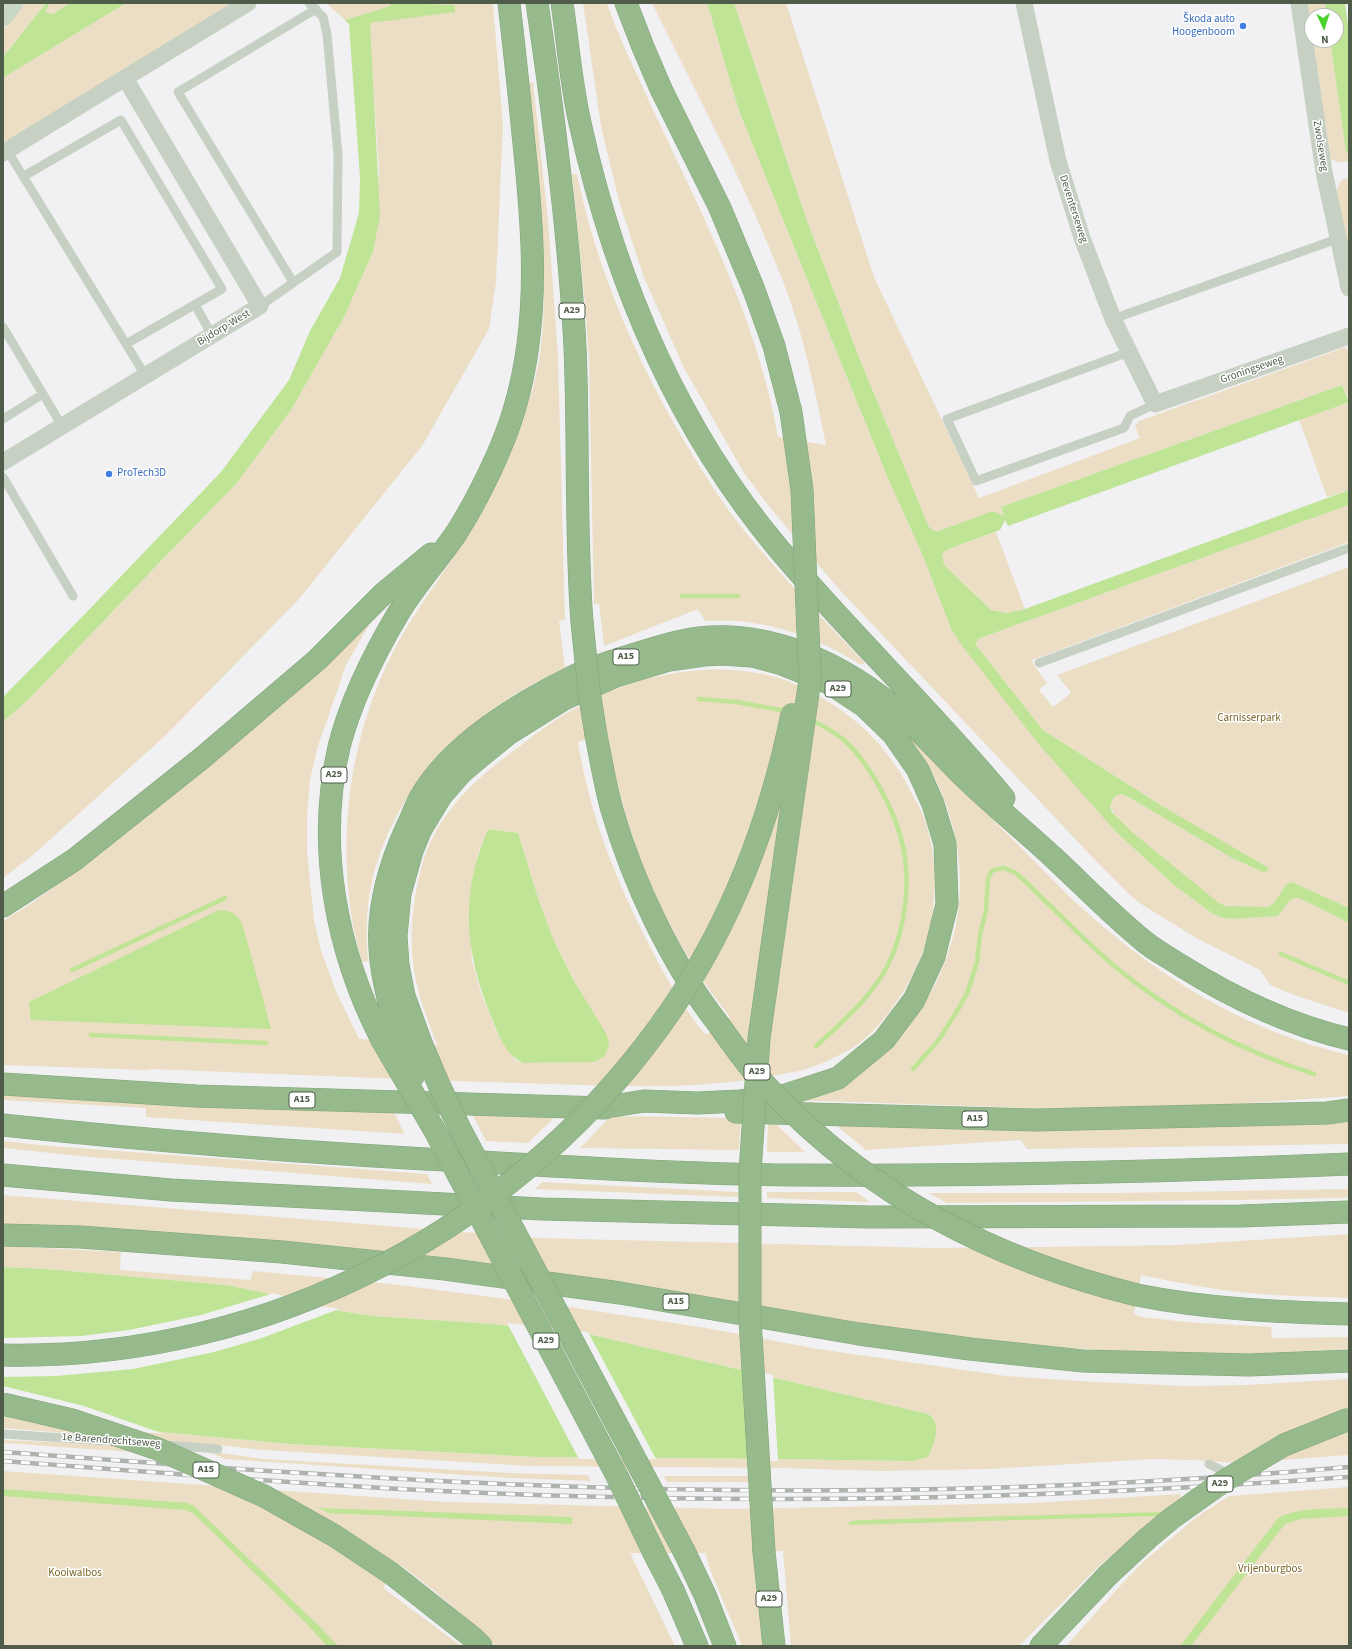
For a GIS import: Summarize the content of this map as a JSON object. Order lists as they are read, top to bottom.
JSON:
{
  "streets": {
    "highway": ["A29", "A15"],
    "street": [
      "Zwolseweg",
      "Deventerseweg",
      "Bijdorp-West",
      "Groningseweg"
    ],
    "lane": ["1e Barendrechtseweg"]
  },
  "crossings": [
    ["Deventerseweg", "Groningseweg"],
    ["A29", "A15"]
  ],
  "parks": ["Carnisserpark", "Vrijenburgbos", "Kooiwalbos"],
  "places": ["Škoda auto Hoogenboom", "ProTech3D"],
  "north": "bottom"
}
